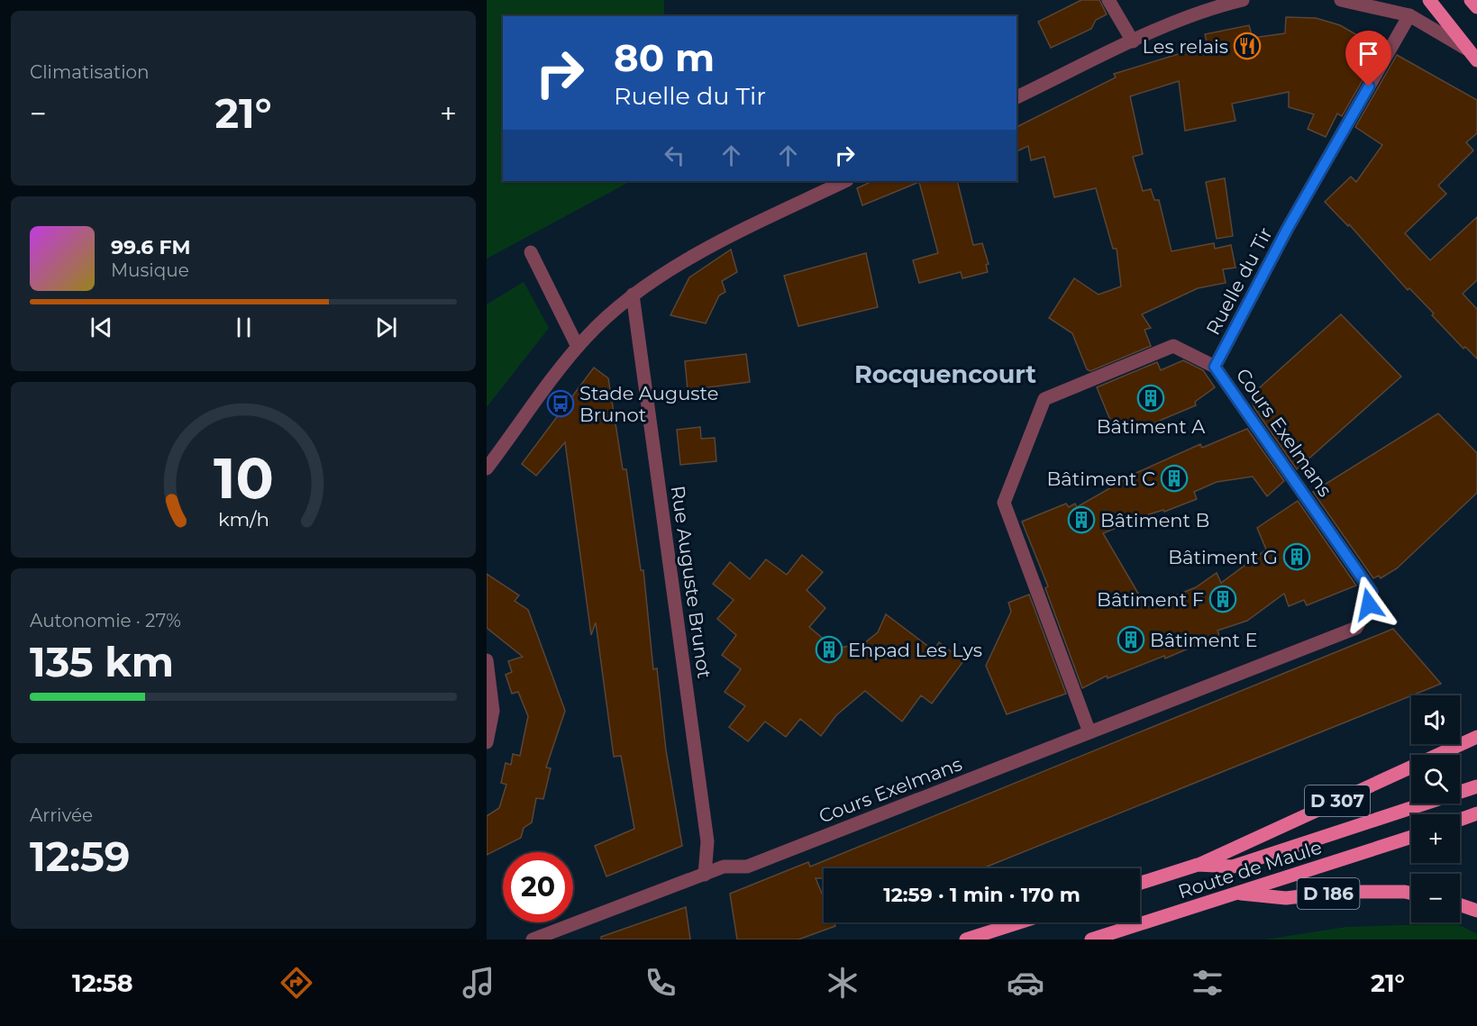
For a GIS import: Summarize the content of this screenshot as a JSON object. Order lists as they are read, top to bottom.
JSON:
{
  "streets": {
    "main road": ["D 307", "Route de Maule", "D 186"],
    "street": ["Ruelle du Tir", "Cours Exelmans", "Rue Auguste Brunot"]
  },
  "crossings": [
    ["Ruelle du Tir", "Cours Exelmans"],
    ["Cours Exelmans", "Rue Auguste Brunot"],
    ["D 307", "Route de Maule"],
    ["Route de Maule", "D 186"]
  ],
  "districts": ["Rocquencourt"],
  "places": {
    "restaurant": ["Les relais"],
    "building": [
      "Bâtiment A",
      "Bâtiment C",
      "Bâtiment B",
      "Bâtiment G",
      "Bâtiment F",
      "Bâtiment E",
      "Ehpad Les Lys"
    ],
    "bus stop": ["Stade Auguste Brunot"]
  },
  "page": {
    "tile": [
      "Climatisation",
      ["Autonomie · 27%", "135 km"],
      ["Arrivée", "12:59"]
    ],
    "turn": ["80 m", "Ruelle du Tir"],
    "heat": ["−", "21°", "+"],
    "song": ["99.6 FM", "Musique"],
    "map_buttons": ["+", "−"],
    "limit": "20",
    "trip": "12:59 · 1 min · 170 m",
    "tabs": ["12:58", "21°"],
    "gauge": ["10", "km/h"]
  }
}
